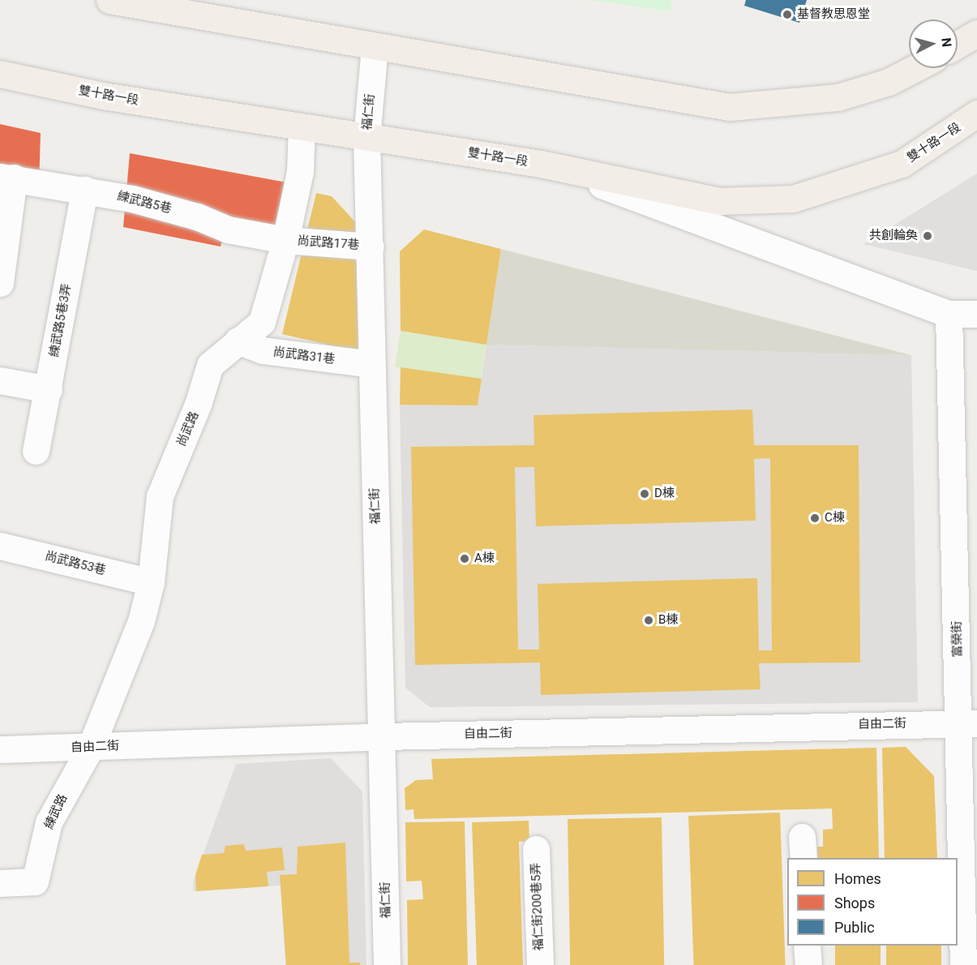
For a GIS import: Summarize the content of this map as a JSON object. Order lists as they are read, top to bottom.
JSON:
{
  "streets": {
    "main road": ["雙十路一段"],
    "street": [
      "福仁街",
      "練武路5巷",
      "尚武路17巷",
      "練武路5巷3弄",
      "尚武路31巷",
      "尚武路",
      "尚武路53巷",
      "富榮街",
      "自由二街",
      "練武路",
      "福仁街200巷5弄"
    ]
  },
  "crossings": [
    ["雙十路一段", "福仁街"],
    ["雙十路一段", "尚武路"],
    ["福仁街", "尚武路17巷"],
    ["福仁街", "尚武路31巷"],
    ["福仁街", "自由二街"],
    ["練武路5巷", "尚武路17巷"],
    ["練武路5巷", "練武路5巷3弄"],
    ["練武路5巷", "尚武路"],
    ["尚武路17巷", "尚武路"],
    ["尚武路31巷", "尚武路"],
    ["尚武路", "尚武路53巷"],
    ["尚武路", "自由二街"],
    ["尚武路", "練武路"],
    ["富榮街", "自由二街"],
    ["自由二街", "練武路"]
  ],
  "places": [
    "基督教思恩堂",
    "共創輪奐",
    "D棟",
    "C棟",
    "A棟",
    "B棟"
  ],
  "legend": ["Homes", "Shops", "Public"],
  "north": "right"
}
